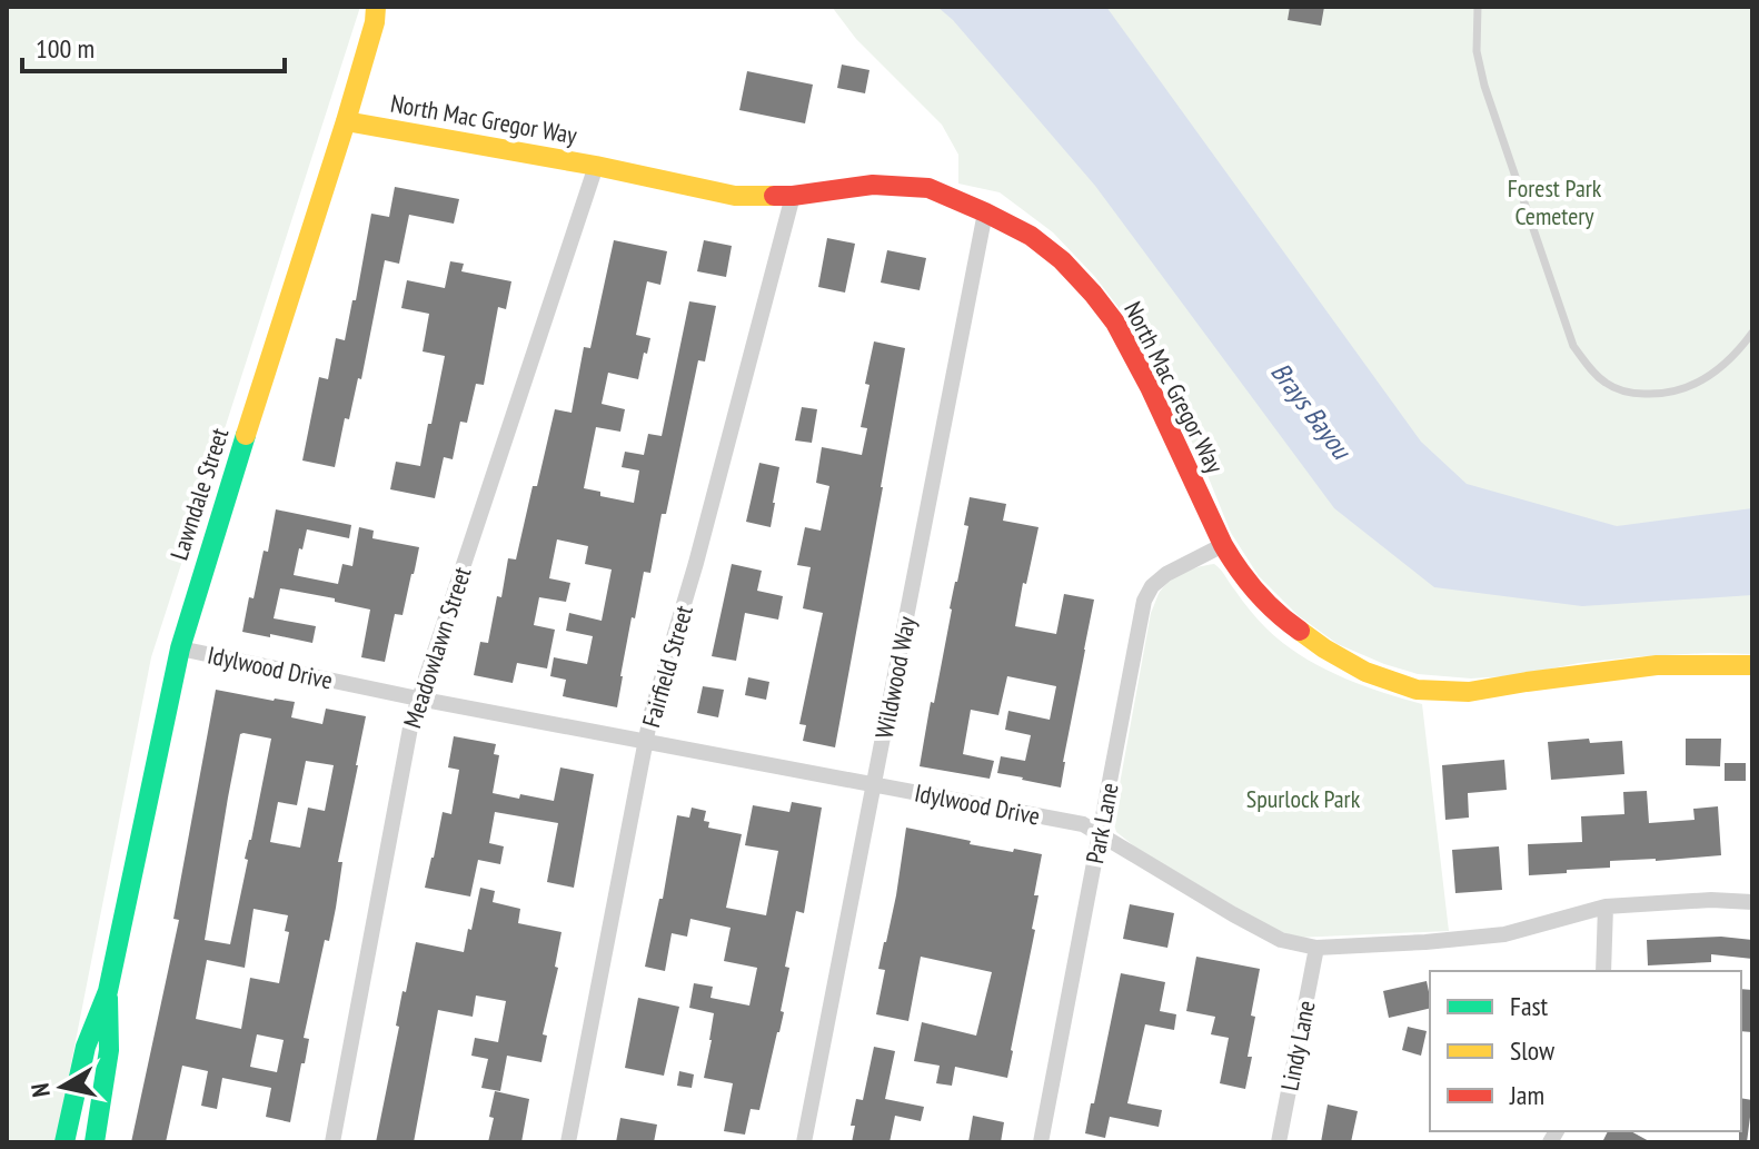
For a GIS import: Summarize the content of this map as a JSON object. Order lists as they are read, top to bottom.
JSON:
{
  "streets": {
    "street": [
      "North Mac Gregor Way",
      "Lawndale Street",
      "Meadowlawn Street",
      "Fairfield Street",
      "Idylwood Drive",
      "Wildwood Way",
      "Park Lane",
      "Lindy Lane"
    ]
  },
  "crossings": [
    ["North Mac Gregor Way", "Lawndale Street"],
    ["North Mac Gregor Way", "Meadowlawn Street"],
    ["North Mac Gregor Way", "Fairfield Street"],
    ["North Mac Gregor Way", "Wildwood Way"],
    ["North Mac Gregor Way", "Park Lane"],
    ["Lawndale Street", "Idylwood Drive"],
    ["Meadowlawn Street", "Idylwood Drive"],
    ["Fairfield Street", "Idylwood Drive"],
    ["Idylwood Drive", "Wildwood Way"],
    ["Idylwood Drive", "Park Lane"],
    ["Idylwood Drive", "Lindy Lane"]
  ],
  "water": ["Brays Bayou"],
  "parks": ["Forest Park Cemetery", "Spurlock Park"],
  "legend": ["Fast", "Slow", "Jam"],
  "scale_bar": "100 m",
  "north": "left"
}
